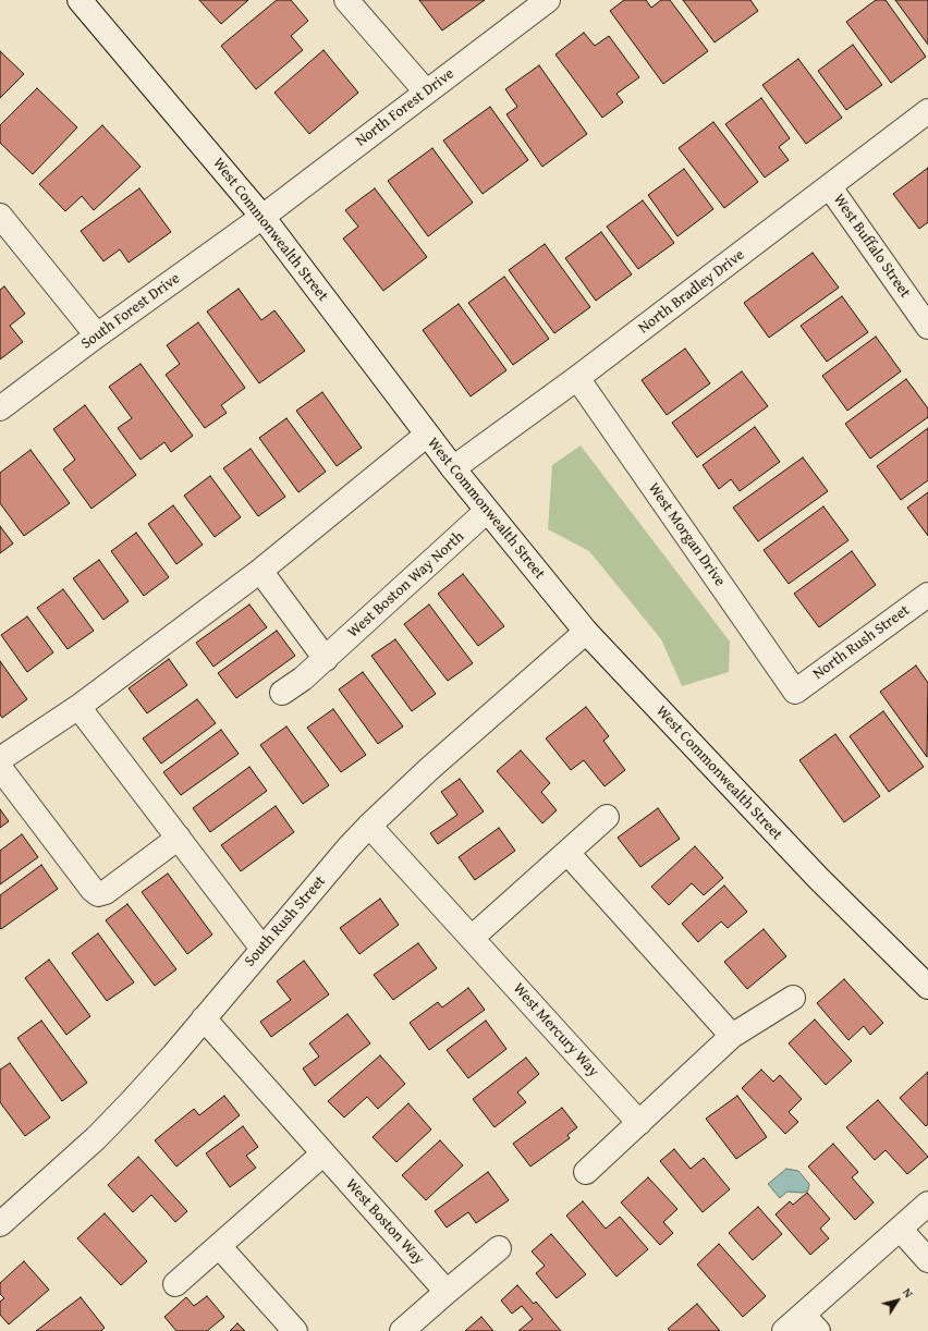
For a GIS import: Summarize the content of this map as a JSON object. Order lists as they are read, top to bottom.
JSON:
{
  "streets": {
    "street": [
      "North Forest Drive",
      "West Commonwealth Street",
      "West Buffalo Street",
      "North Bradley Drive",
      "South Forest Drive",
      "West Morgan Drive",
      "West Boston Way North",
      "North Rush Street",
      "South Rush Street",
      "West Mercury Way",
      "West Boston Way"
    ]
  },
  "crossings": [
    ["North Forest Drive", "West Commonwealth Street"],
    ["North Forest Drive", "South Forest Drive"],
    ["West Commonwealth Street", "North Bradley Drive"],
    ["West Commonwealth Street", "South Forest Drive"],
    ["West Commonwealth Street", "West Boston Way North"],
    ["West Commonwealth Street", "South Rush Street"],
    ["West Buffalo Street", "North Bradley Drive"],
    ["North Bradley Drive", "West Morgan Drive"],
    ["West Morgan Drive", "North Rush Street"],
    ["South Rush Street", "West Mercury Way"],
    ["South Rush Street", "West Boston Way"]
  ],
  "north": "top right"
}
